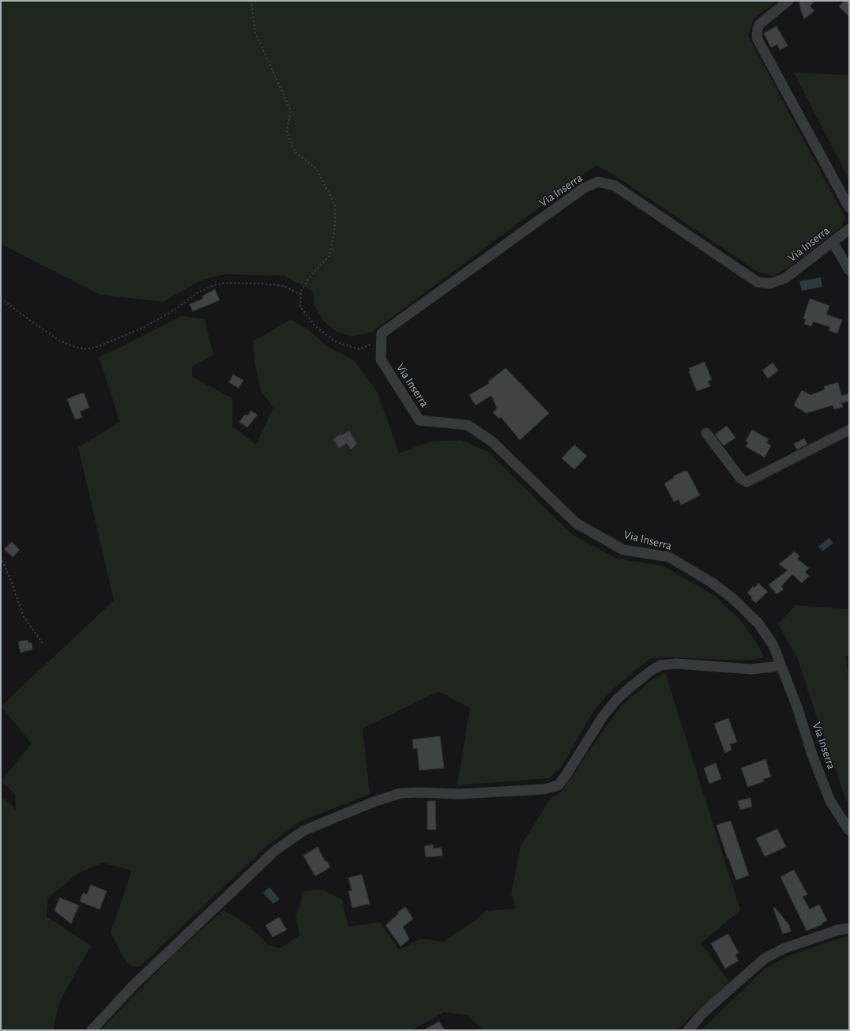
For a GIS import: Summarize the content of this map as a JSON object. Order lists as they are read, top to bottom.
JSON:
{
  "streets": {
    "street": ["Via Inserra"]
  }
}
